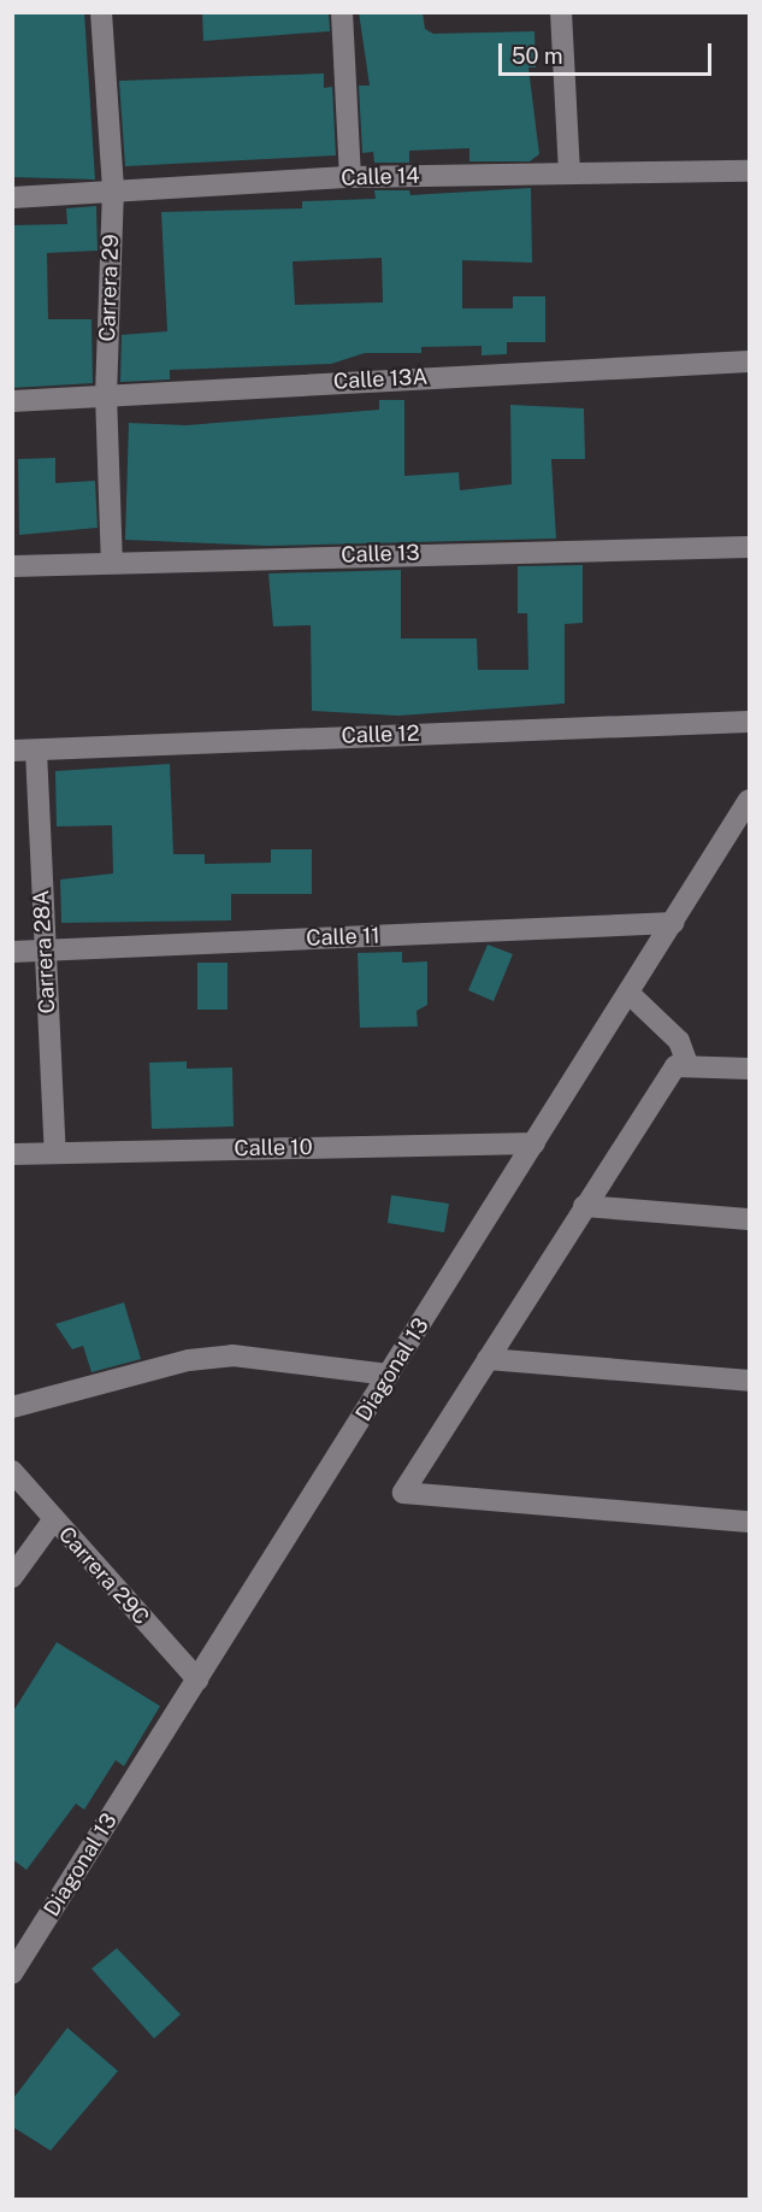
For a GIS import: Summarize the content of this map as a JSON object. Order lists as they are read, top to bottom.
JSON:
{
  "streets": {
    "street": [
      "Calle 14",
      "Carrera 29",
      "Calle 13A",
      "Calle 13",
      "Calle 12",
      "Calle 11",
      "Carrera 28A",
      "Calle 10",
      "Diagonal 13",
      "Carrera 29C"
    ]
  },
  "crossings": [
    ["Calle 14", "Carrera 29"],
    ["Carrera 29", "Calle 13A"],
    ["Carrera 29", "Calle 13"],
    ["Calle 12", "Carrera 28A"],
    ["Calle 11", "Carrera 28A"],
    ["Calle 11", "Diagonal 13"],
    ["Carrera 28A", "Calle 10"],
    ["Calle 10", "Diagonal 13"],
    ["Diagonal 13", "Carrera 29C"]
  ],
  "scale_bar": "50 m"
}
